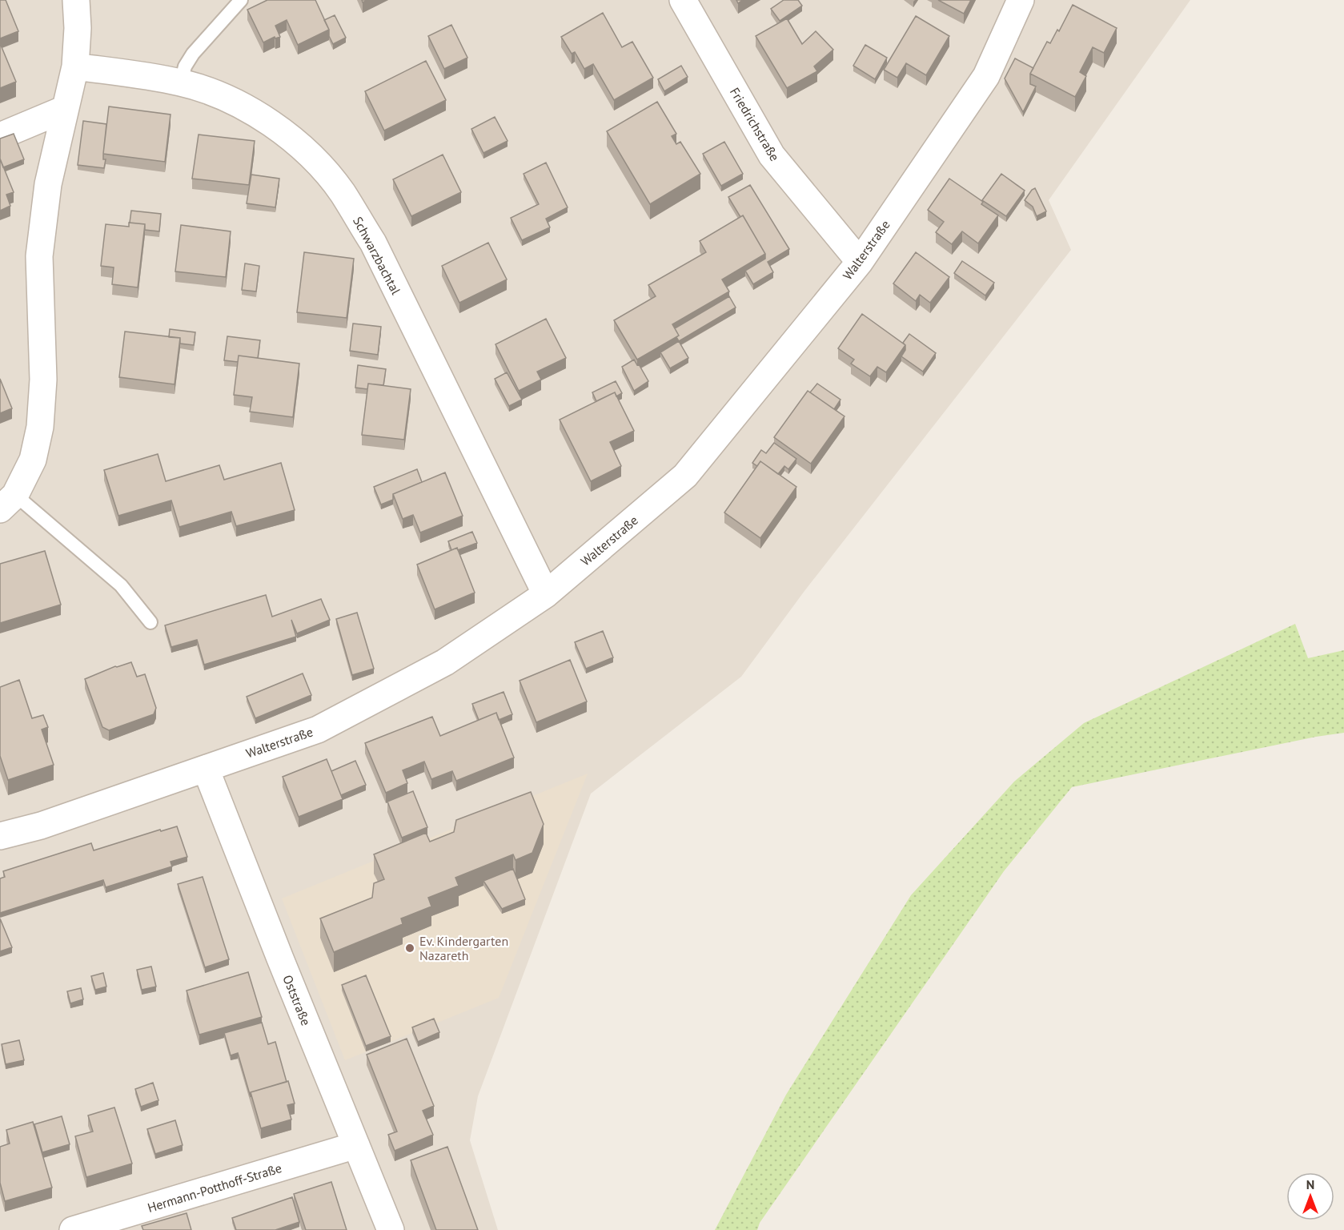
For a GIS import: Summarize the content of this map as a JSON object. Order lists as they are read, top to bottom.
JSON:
{
  "streets": {
    "street": [
      "Friedrichstraße",
      "Walterstraße",
      "Schwarzbachtal",
      "Oststraße",
      "Hermann-Potthoff-Straße"
    ]
  },
  "crossings": [
    ["Friedrichstraße", "Walterstraße"],
    ["Walterstraße", "Schwarzbachtal"],
    ["Walterstraße", "Oststraße"],
    ["Oststraße", "Hermann-Potthoff-Straße"]
  ],
  "places": ["Ev. Kindergarten Nazareth"],
  "north": "top"
}
